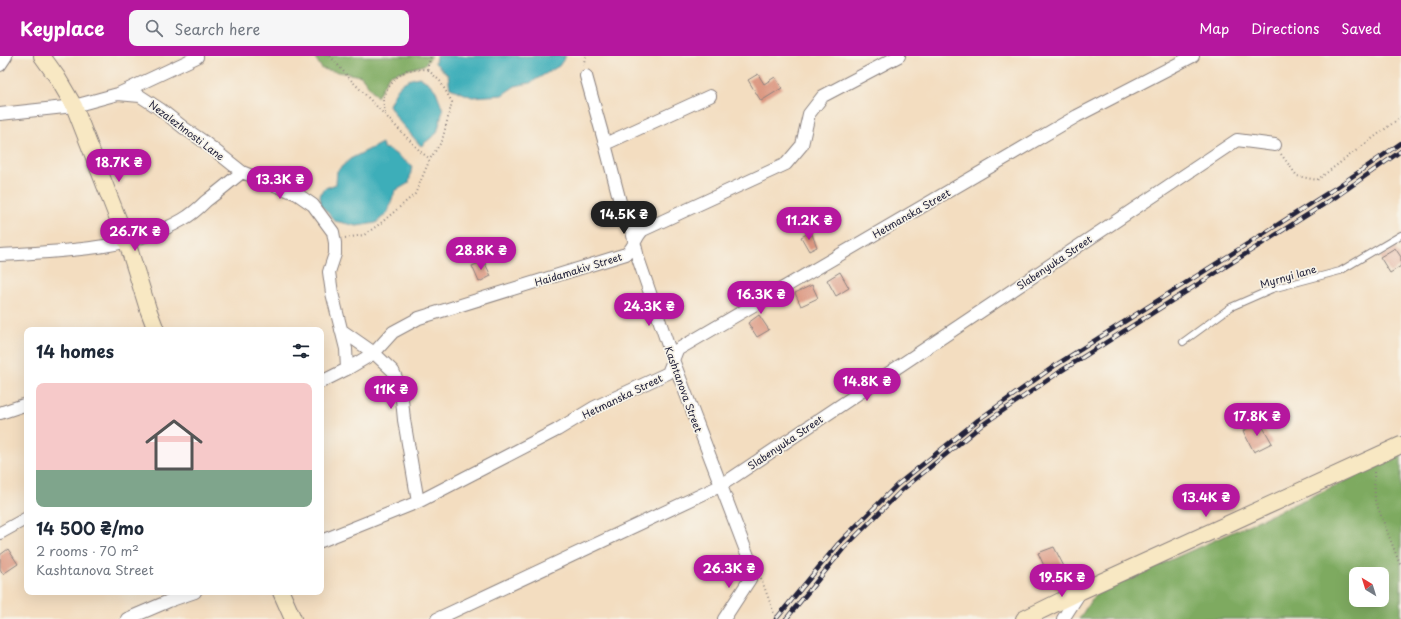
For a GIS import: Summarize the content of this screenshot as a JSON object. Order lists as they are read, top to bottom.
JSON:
{
  "streets": {
    "street": [
      "Nezalezhnosti Lane",
      "Hetmanska Street",
      "Slabenyuka Street",
      "Haidamakiv Street",
      "Kashtanova Street"
    ],
    "lane": ["Myrnyi lane"]
  },
  "crossings": [
    ["Nezalezhnosti Lane", "Haidamakiv Street"],
    ["Hetmanska Street", "Kashtanova Street"],
    ["Slabenyuka Street", "Kashtanova Street"],
    ["Haidamakiv Street", "Kashtanova Street"]
  ],
  "north": "top left",
  "page": {
    "header": "Keyplace",
    "search": "Search here",
    "nav": ["Map", "Directions", "Saved"],
    "price": [
      "18.7K ₴",
      "13.3K ₴",
      "14.5K ₴",
      "11.2K ₴",
      "26.7K ₴",
      "28.8K ₴",
      "16.3K ₴",
      "24.3K ₴",
      "14.8K ₴",
      "11K ₴",
      "17.8K ₴",
      "13.4K ₴",
      "26.3K ₴",
      "19.5K ₴"
    ],
    "heading": "14 homes",
    "list": [
      {
        "name": "14 500 ₴/mo",
        "note": "2 rooms · 70 m² · Kashtanova Street"
      }
    ]
  }
}
